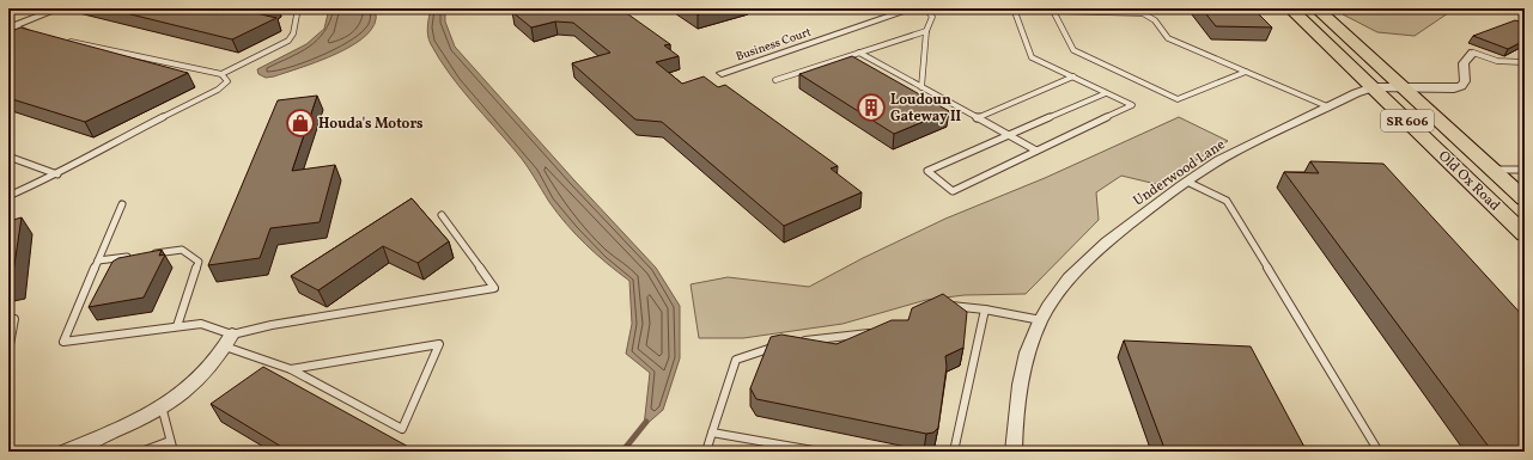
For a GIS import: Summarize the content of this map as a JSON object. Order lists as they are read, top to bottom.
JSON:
{
  "streets": {
    "main road": ["SR 606", "Old Ox Road"],
    "street": ["Business Court", "Underwood Lane"]
  },
  "crossings": [
    ["Underwood Lane", "Old Ox Road"]
  ],
  "places": {
    "building": ["Loudoun Gateway II"],
    "shop": ["Houda's Motors"]
  }
}
